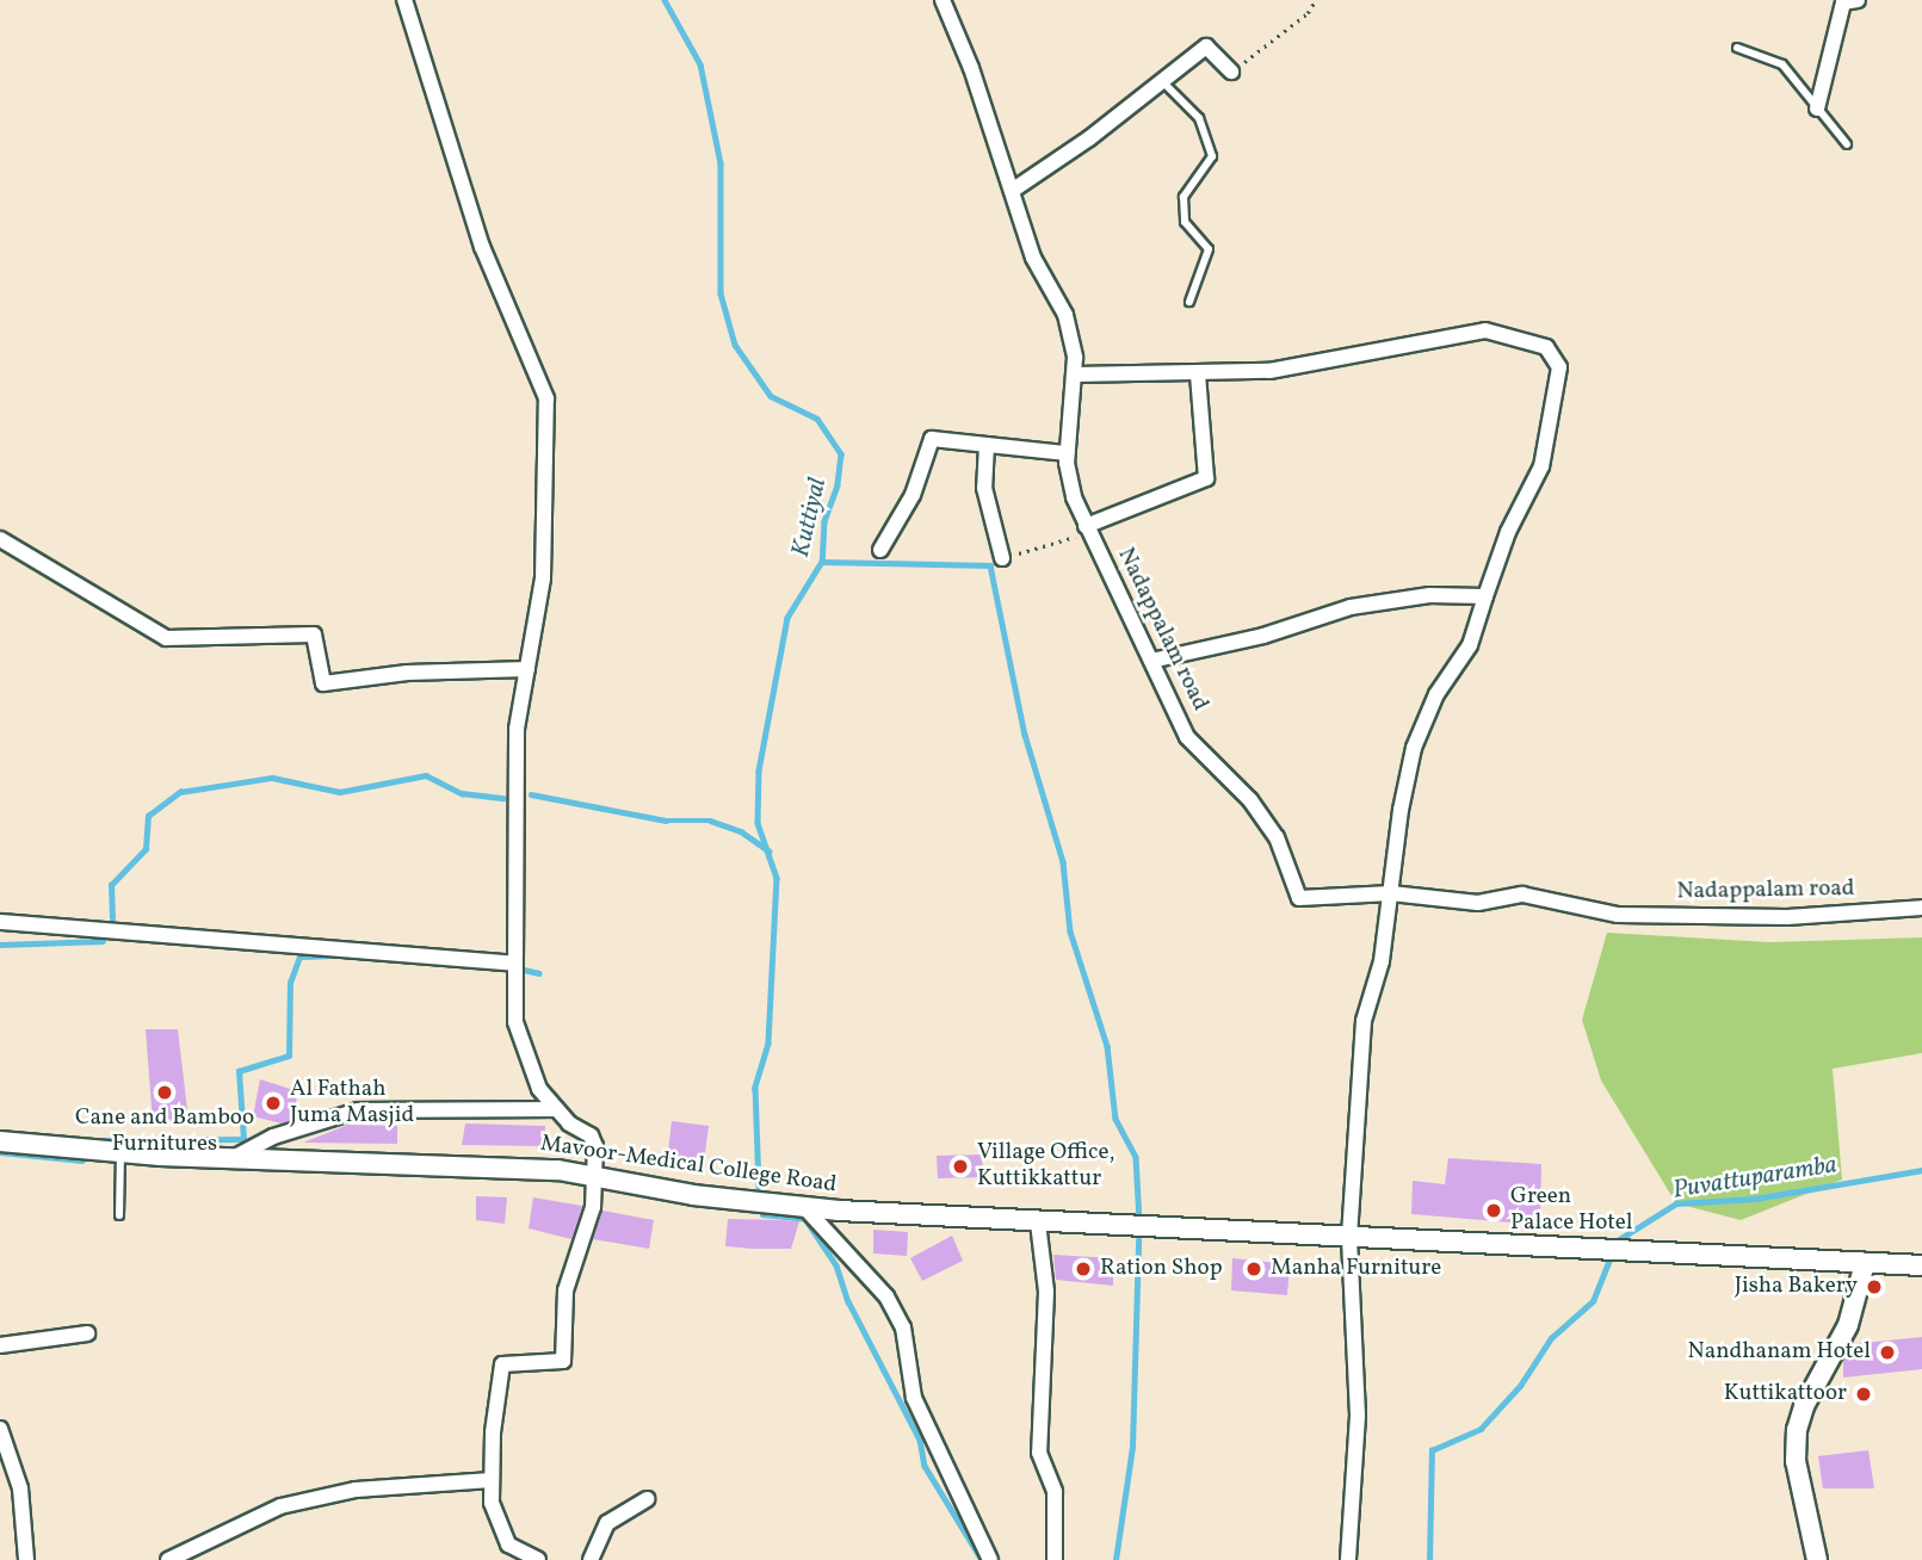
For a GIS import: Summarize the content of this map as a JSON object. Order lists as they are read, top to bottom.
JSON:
{
  "streets": {
    "main road": ["Mavoor-Medical College Road"],
    "street": ["Nadappalam road"]
  },
  "water": ["Kuttiyal", "Puvattuparamba"],
  "places": [
    "Cane and Bamboo Furnitures",
    "Al Fathah Juma Masjid",
    "Village Office, Kuttikkattur",
    "Green Palace Hotel",
    "Ration Shop",
    "Manha Furniture",
    "Jisha Bakery",
    "Nandhanam Hotel",
    "Kuttikattoor"
  ]
}
